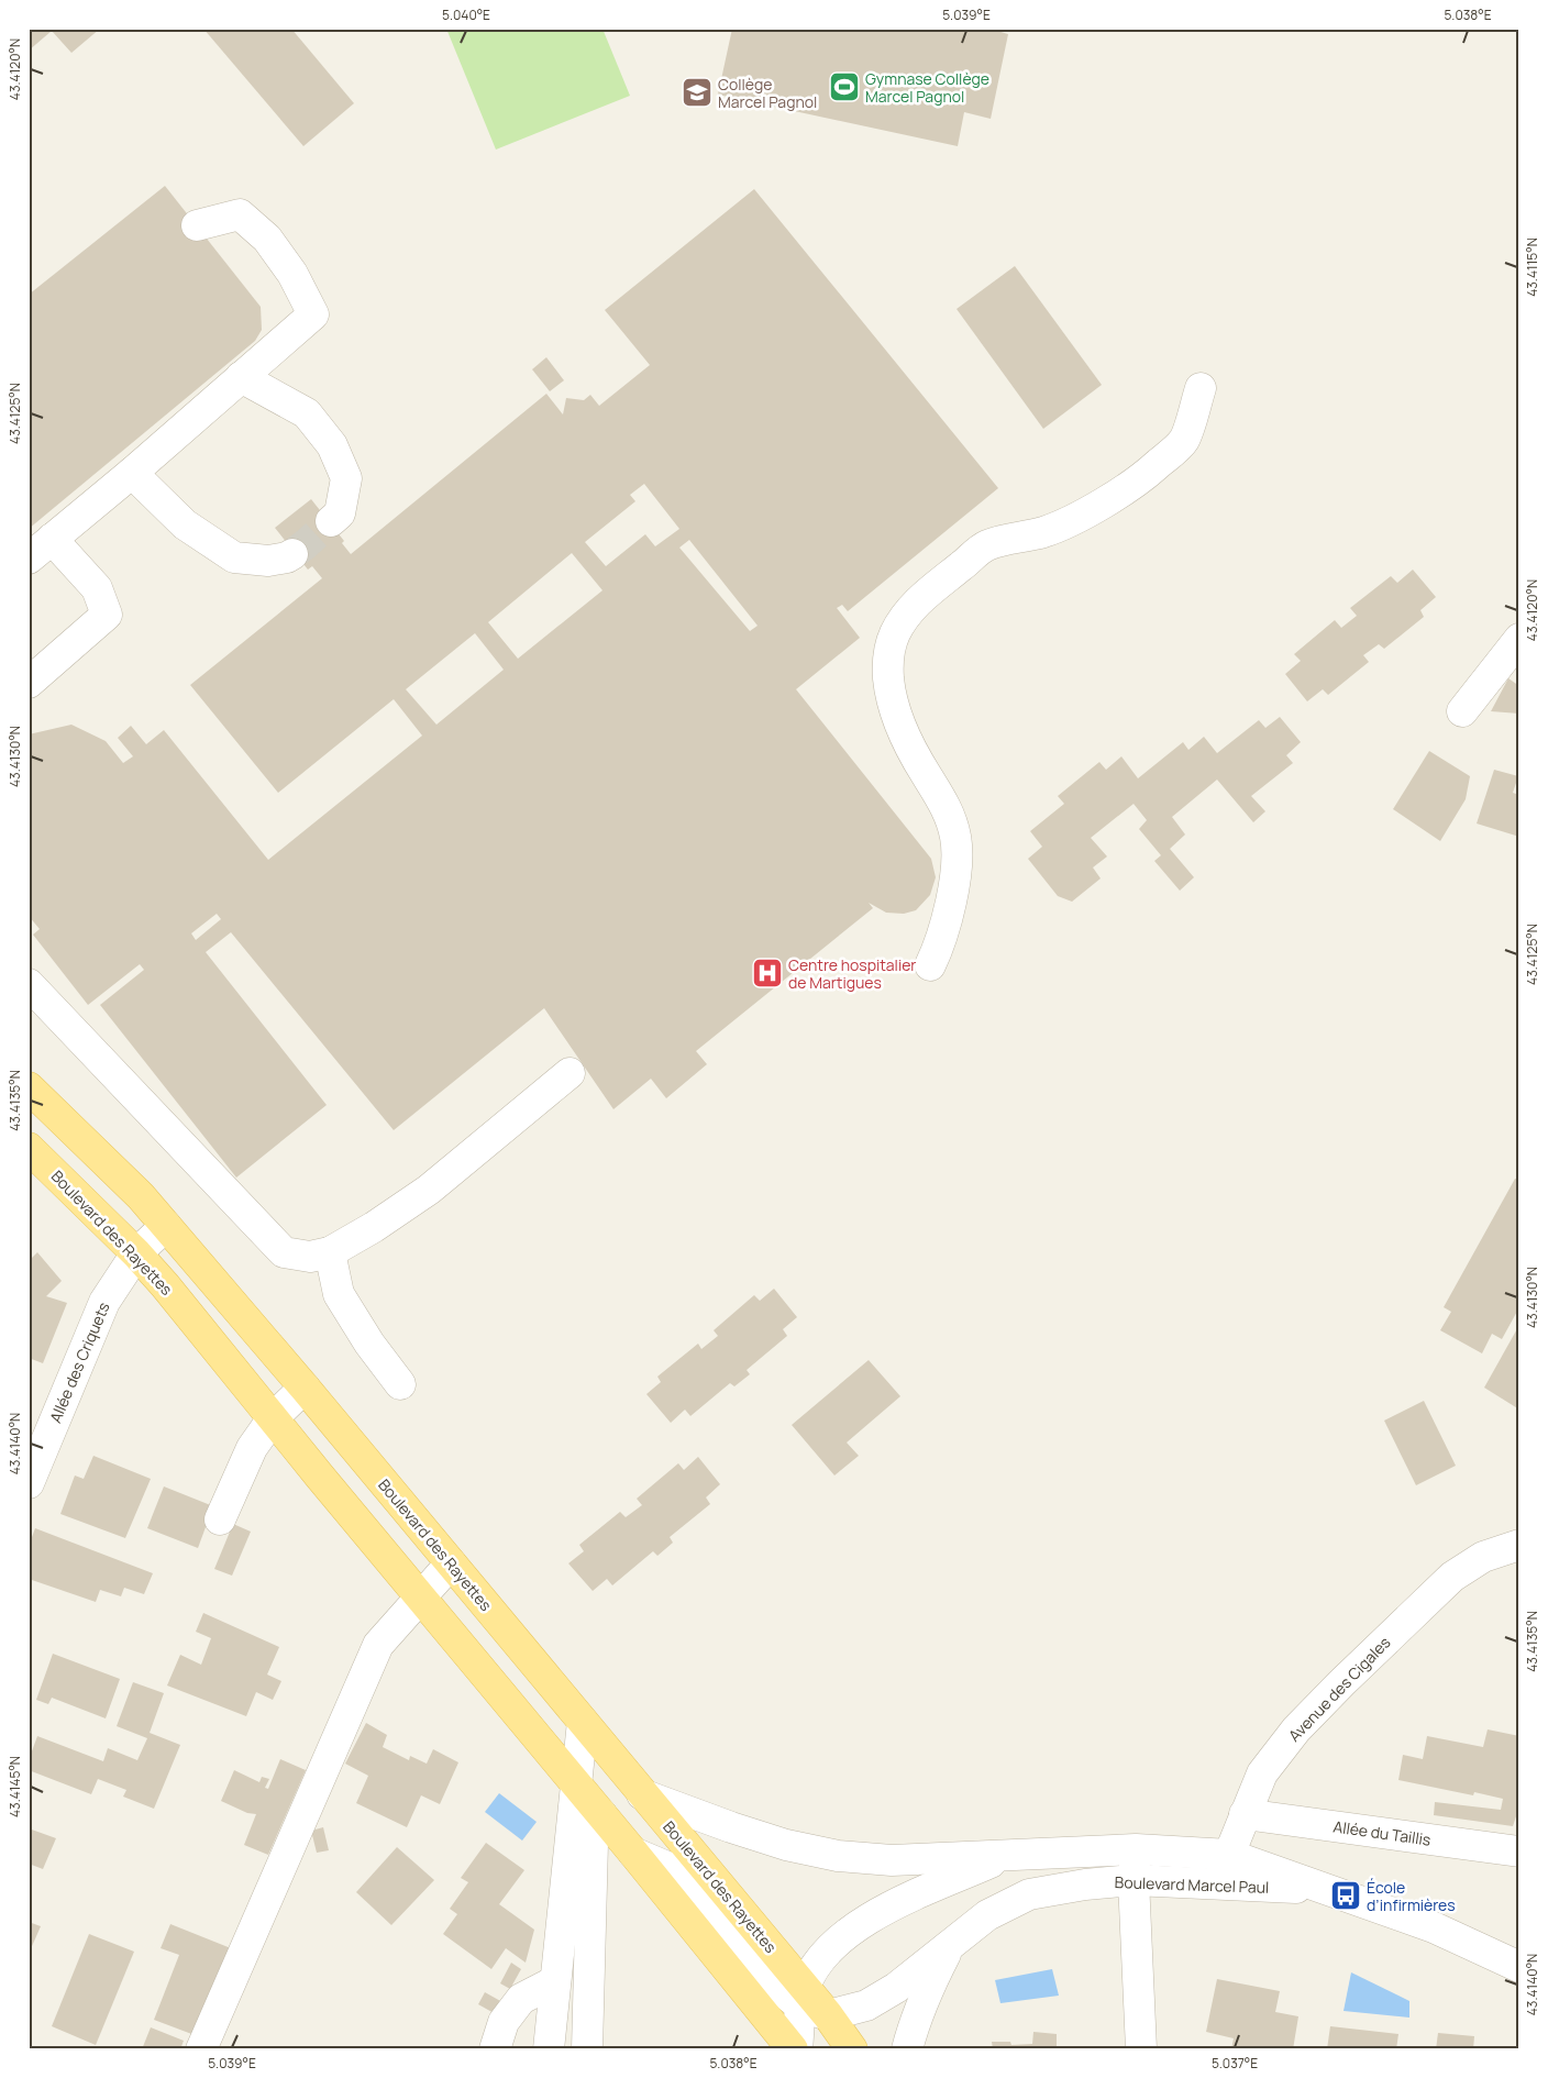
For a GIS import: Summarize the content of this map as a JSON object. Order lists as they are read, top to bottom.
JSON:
{
  "streets": {
    "main road": ["Boulevard des Rayettes"],
    "street": [
      "Allée des Criquets",
      "Avenue des Cigales",
      "Allée du Taillis",
      "Boulevard Marcel Paul"
    ]
  },
  "crossings": [
    ["Boulevard des Rayettes", "Allée des Criquets"],
    ["Boulevard des Rayettes", "Boulevard Marcel Paul"],
    ["Avenue des Cigales", "Allée du Taillis"],
    ["Avenue des Cigales", "Boulevard Marcel Paul"]
  ],
  "places": {
    "sports": ["Gymnase Collège Marcel Pagnol"],
    "school or university": ["Collège Marcel Pagnol"],
    "hospital": ["Centre hospitalier de Martigues"],
    "bus stop": ["École d’infirmières"]
  },
  "coordinates": [
    "5.040°E",
    "5.039°E",
    "5.038°E",
    "43.4120°N",
    "43.4115°N",
    "43.4125°N",
    "43.4130°N",
    "43.4135°N",
    "43.4140°N",
    "43.4145°N",
    "5.037°E"
  ]
}
